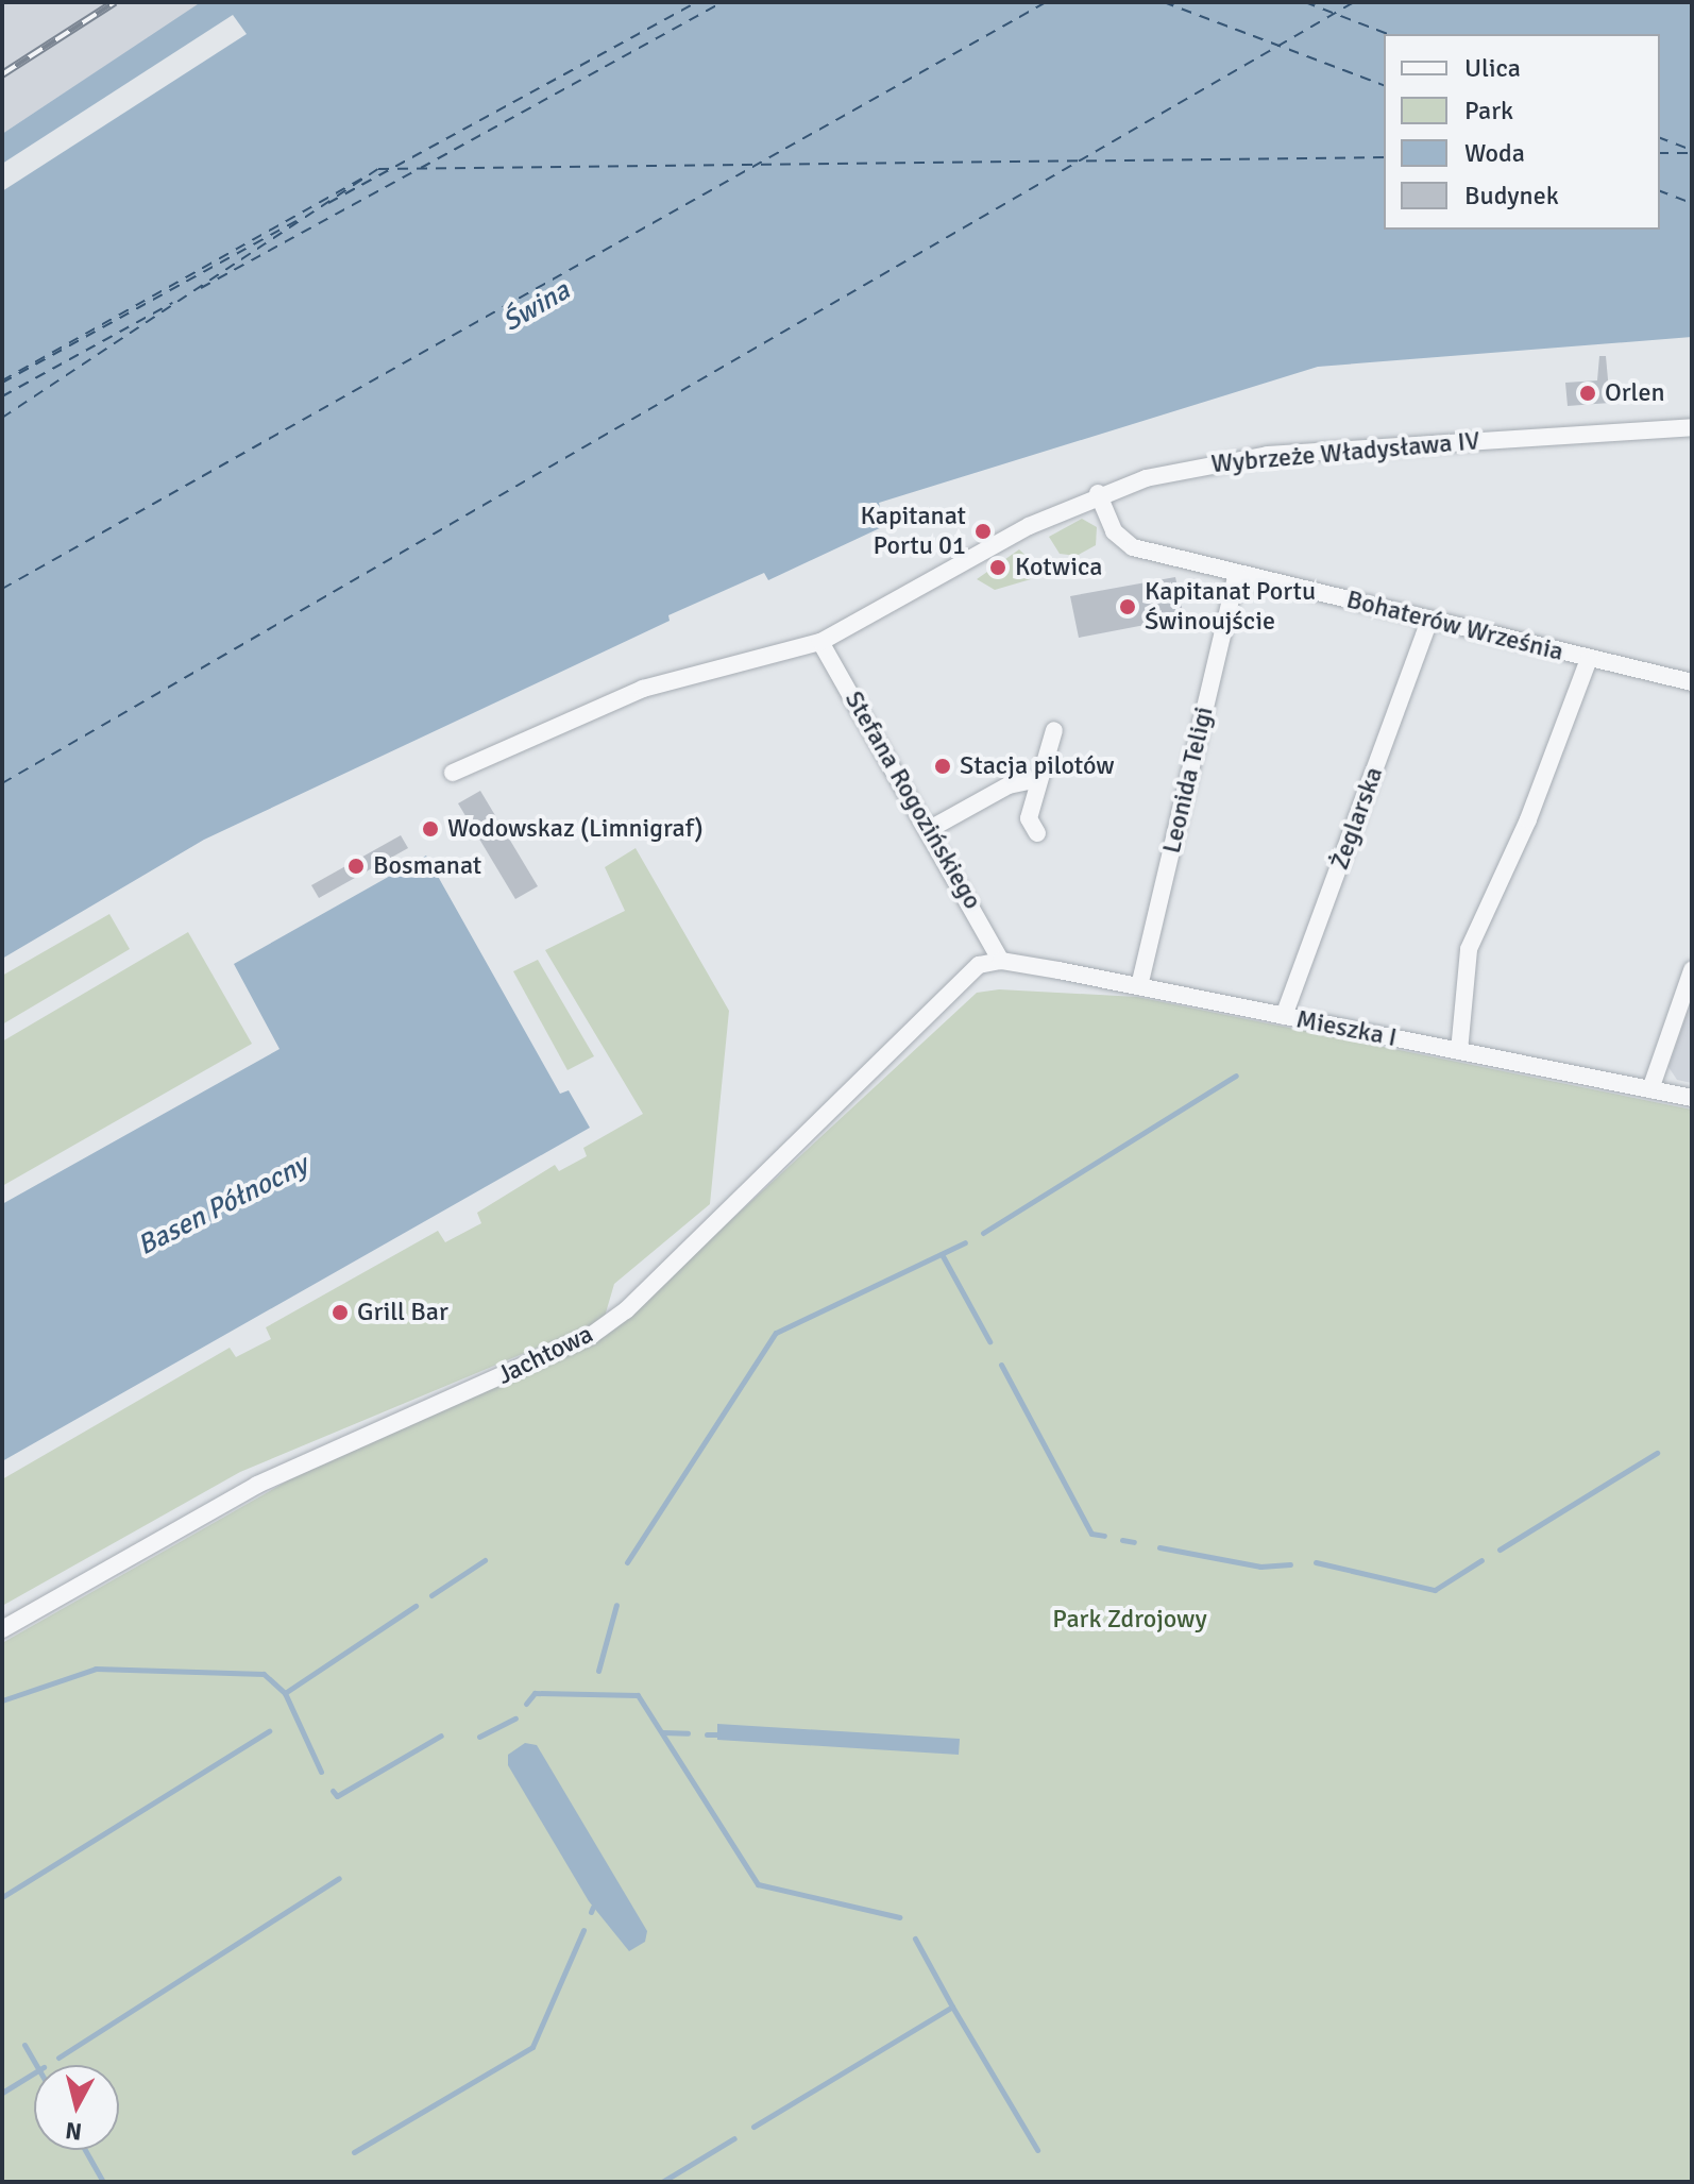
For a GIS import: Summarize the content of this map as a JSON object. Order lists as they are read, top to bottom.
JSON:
{
  "streets": {
    "street": [
      "Wybrzeże Władysława IV",
      "Bohaterów Września",
      "Leonida Teligi",
      "Stefana Rogozińskiego",
      "Żeglarska",
      "Mieszka I",
      "Jachtowa"
    ]
  },
  "crossings": [
    ["Wybrzeże Władysława IV", "Bohaterów Września"],
    ["Wybrzeże Władysława IV", "Stefana Rogozińskiego"],
    ["Bohaterów Września", "Leonida Teligi"],
    ["Bohaterów Września", "Żeglarska"],
    ["Leonida Teligi", "Mieszka I"],
    ["Stefana Rogozińskiego", "Mieszka I"],
    ["Stefana Rogozińskiego", "Jachtowa"],
    ["Żeglarska", "Mieszka I"],
    ["Mieszka I", "Jachtowa"]
  ],
  "water": ["Świna", "Basen Północny"],
  "parks": ["Park Zdrojowy"],
  "places": [
    "Orlen",
    "Kapitanat Portu 01",
    "Kotwica",
    "Kapitanat Portu Świnoujście",
    "Stacja pilotów",
    "Wodowskaz (Limnigraf)",
    "Bosmanat",
    "Grill Bar"
  ],
  "legend": [
    "Ulica",
    "Park",
    "Woda",
    "Budynek"
  ],
  "north": "bottom"
}
